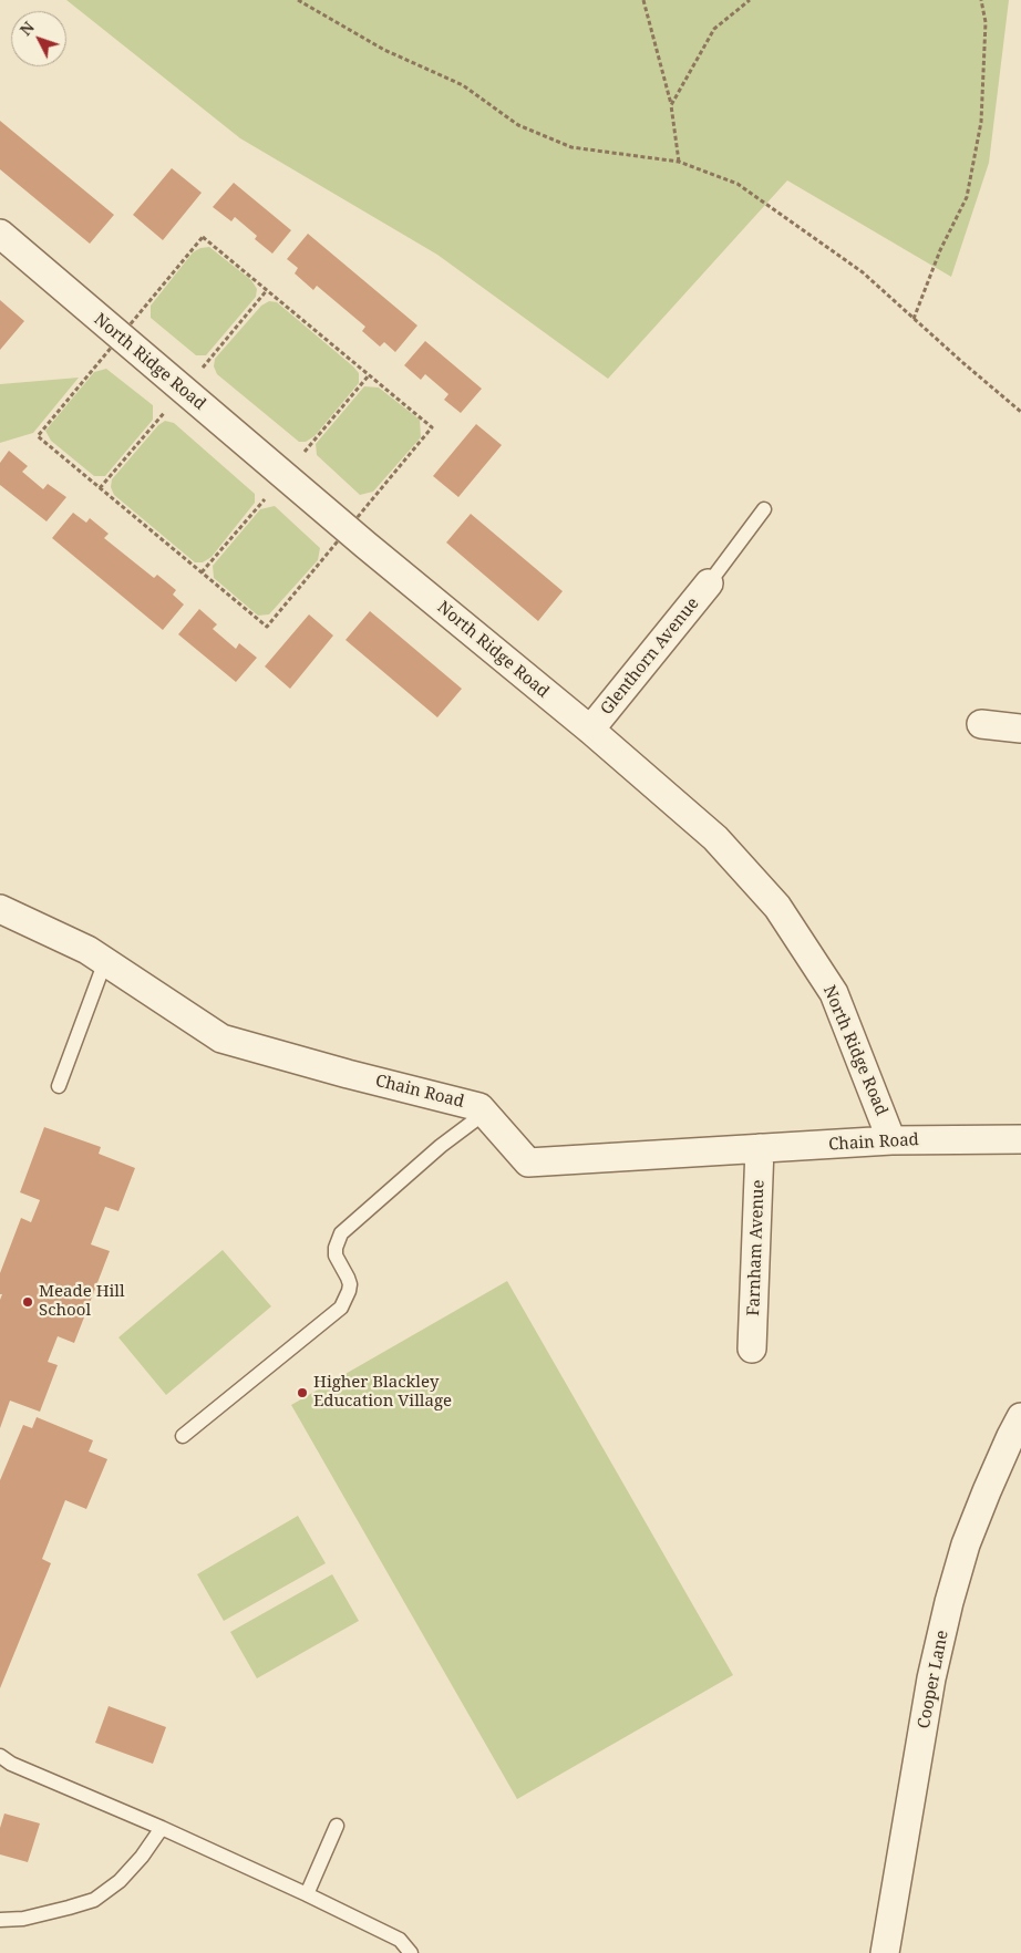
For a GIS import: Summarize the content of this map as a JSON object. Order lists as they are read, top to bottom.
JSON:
{
  "streets": {
    "street": [
      "North Ridge Road",
      "Glenthorn Avenue",
      "Chain Road",
      "Farnham Avenue",
      "Cooper Lane"
    ]
  },
  "crossings": [
    ["North Ridge Road", "Glenthorn Avenue"],
    ["North Ridge Road", "Chain Road"],
    ["Chain Road", "Farnham Avenue"]
  ],
  "places": ["Meade Hill School", "Higher Blackley Education Village"],
  "north": "top left"
}
